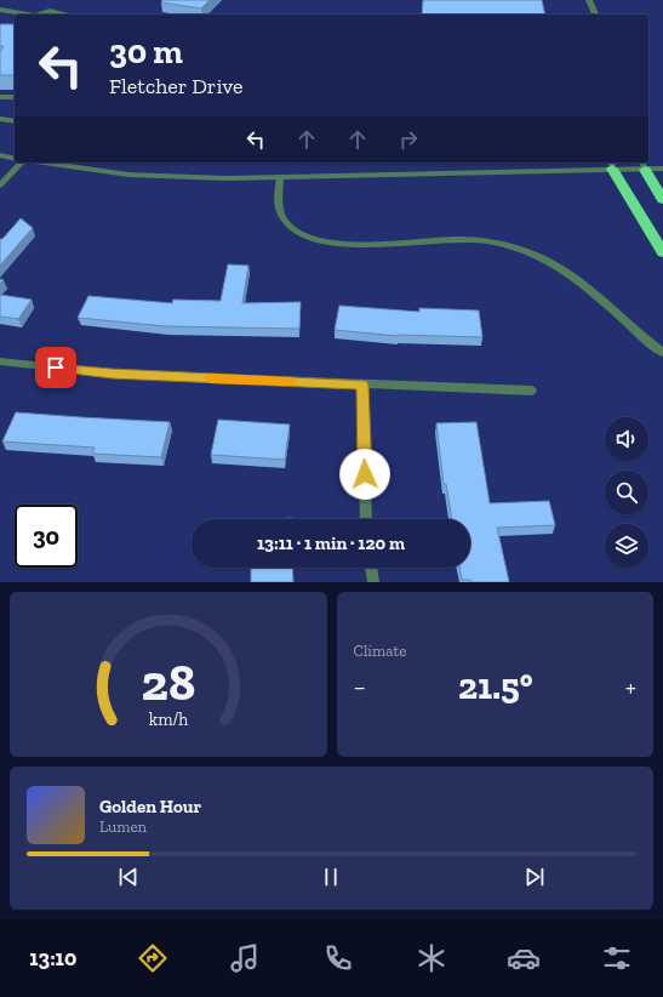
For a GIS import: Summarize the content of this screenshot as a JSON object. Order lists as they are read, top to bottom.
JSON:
{
  "page": {
    "turn": ["30 m", "Fletcher Drive"],
    "limit": "30",
    "trip": "13:11 · 1 min · 120 m",
    "tile": "Climate",
    "heat": ["−", "21.5°", "+"],
    "song": ["Golden Hour", "Lumen"],
    "tabs": "13:10",
    "gauge": ["28", "km/h"]
  }
}
